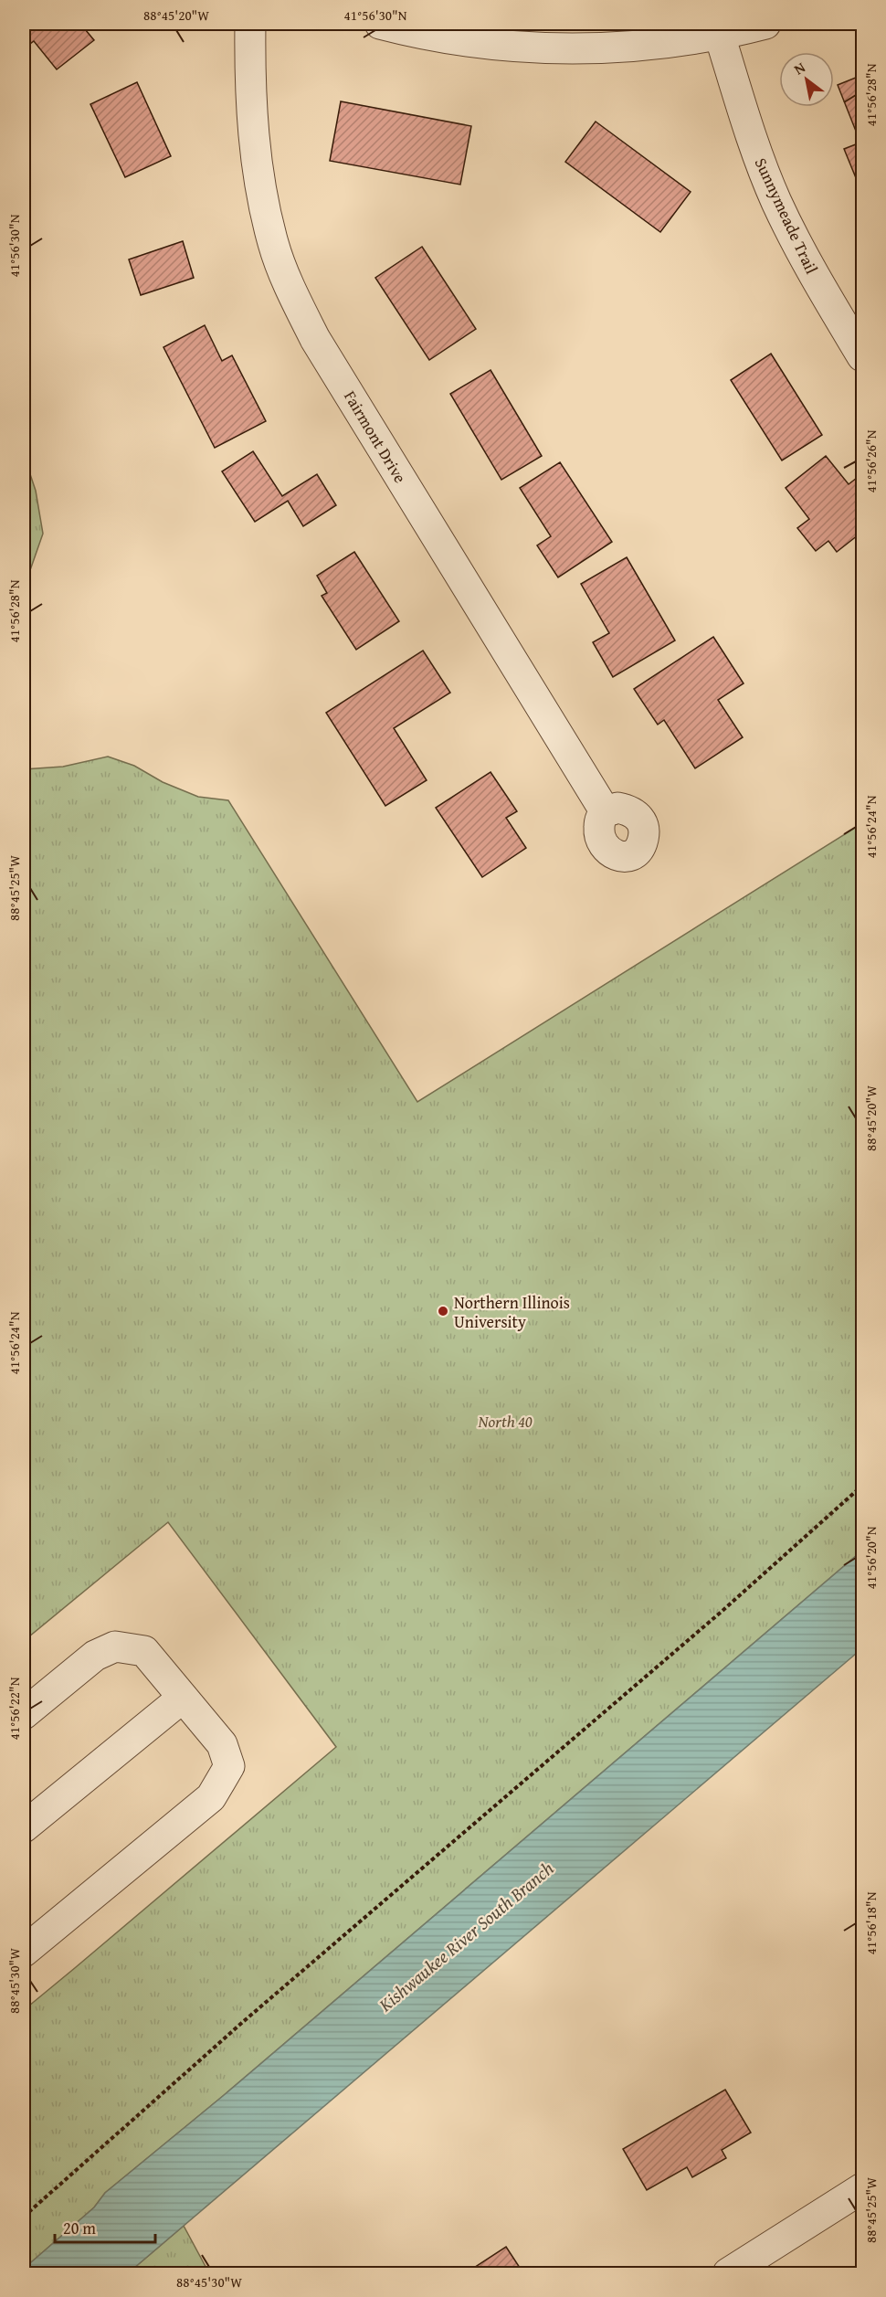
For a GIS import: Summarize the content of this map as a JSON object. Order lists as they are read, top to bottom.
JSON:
{
  "streets": {
    "street": ["Sunnymeade Trail", "Fairmont Drive"]
  },
  "water": ["Kishwaukee River South Branch"],
  "parks": ["North 40"],
  "places": ["Northern Illinois University"],
  "scale_bar": "20 m",
  "north": "top left",
  "coordinates": [
    "88°45'20\"W",
    "41°56'30\"N",
    "41°56'28\"N",
    "41°56'26\"N",
    "41°56'24\"N",
    "88°45'25\"W",
    "41°56'20\"N",
    "41°56'22\"N",
    "41°56'18\"N",
    "88°45'30\"W"
  ]
}
